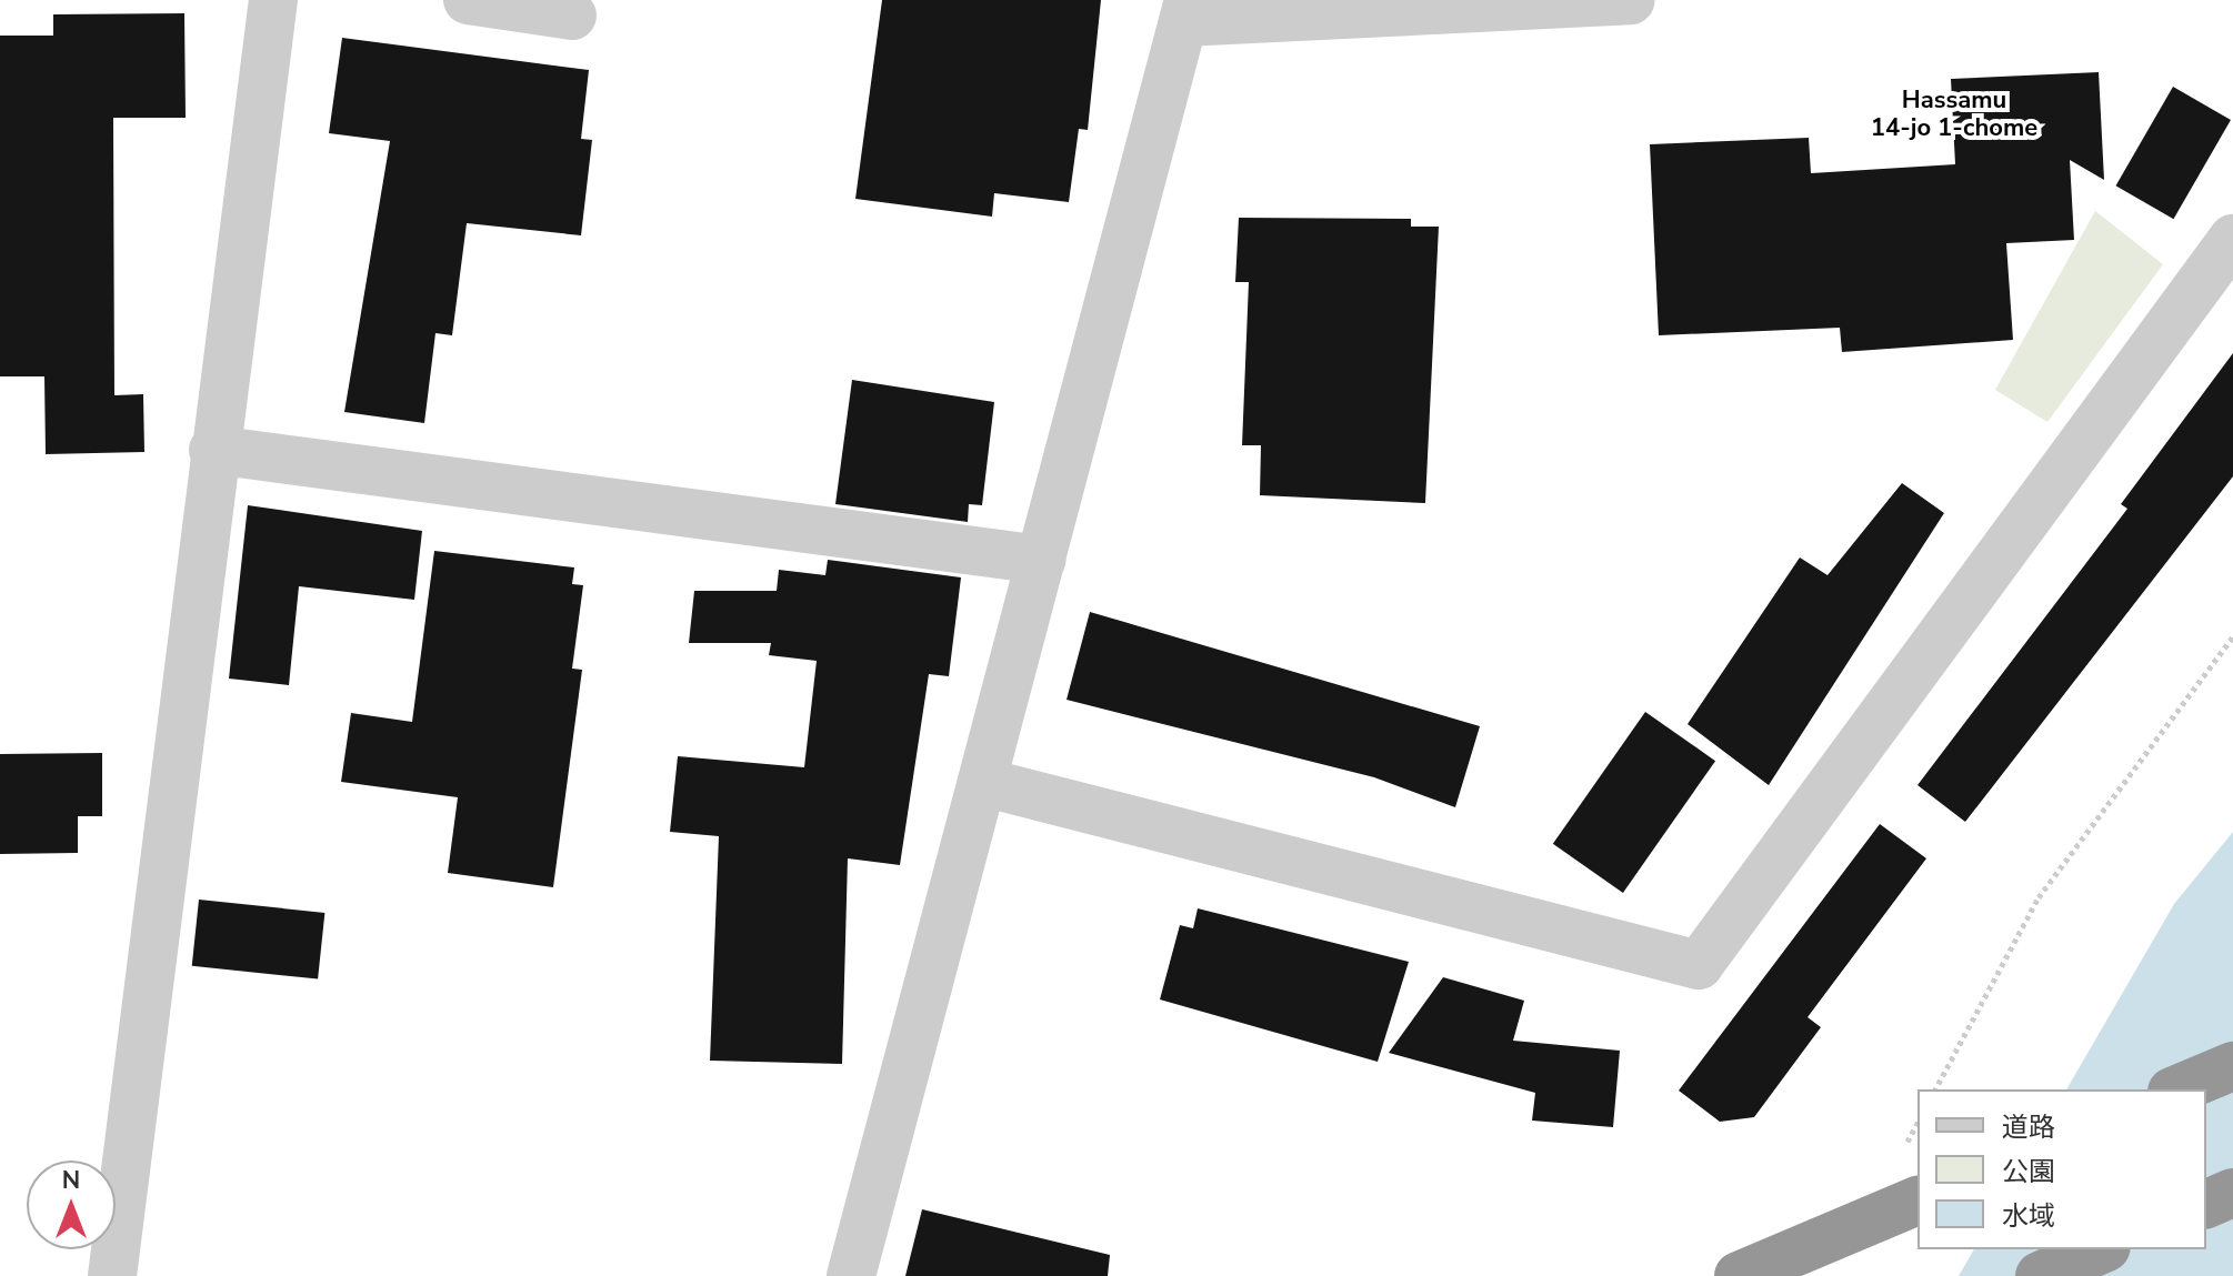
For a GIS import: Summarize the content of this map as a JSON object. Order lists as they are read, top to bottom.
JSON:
{
  "districts": ["Hassamu 14-jo 1-chome"],
  "legend": ["道路", "公園", "水域"],
  "north": "top"
}
